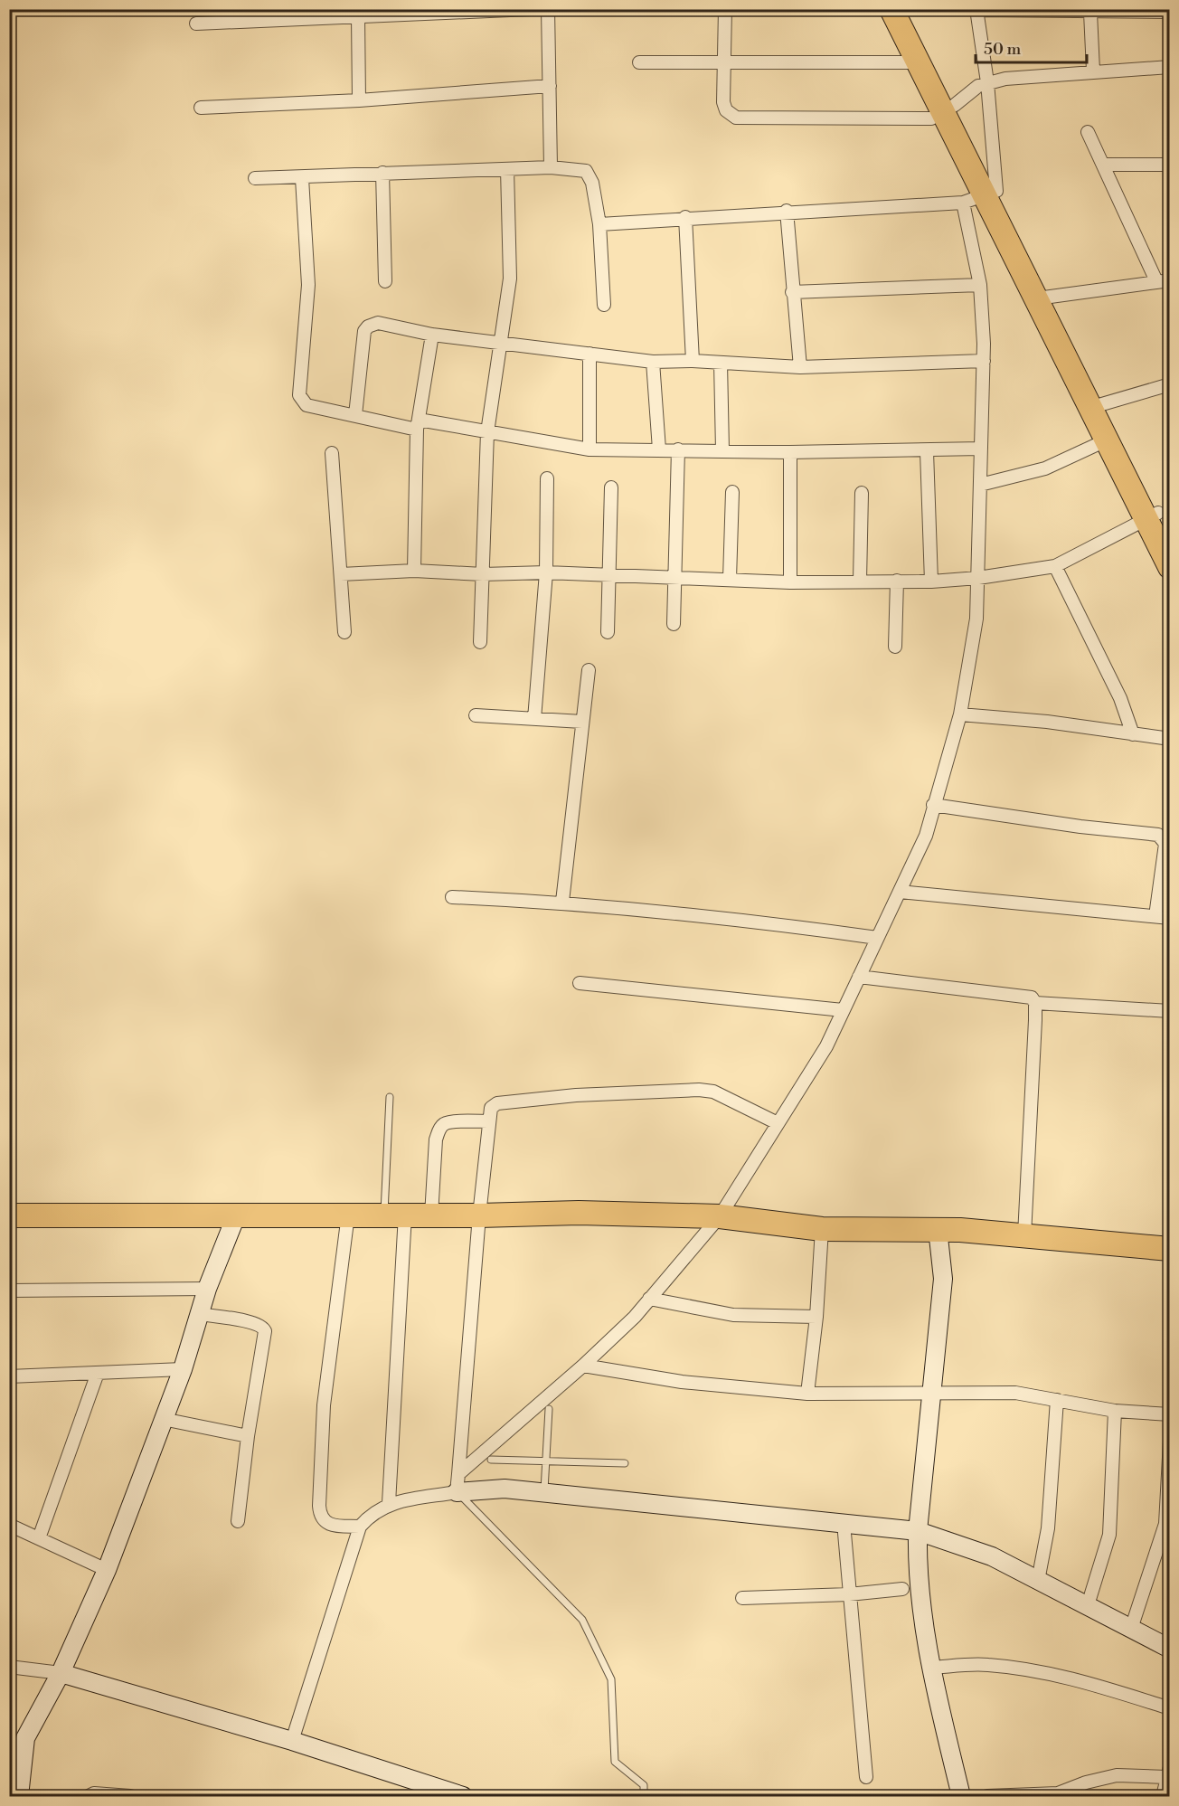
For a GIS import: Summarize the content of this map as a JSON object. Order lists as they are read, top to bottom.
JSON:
{
  "scale_bar": "50 m"
}
